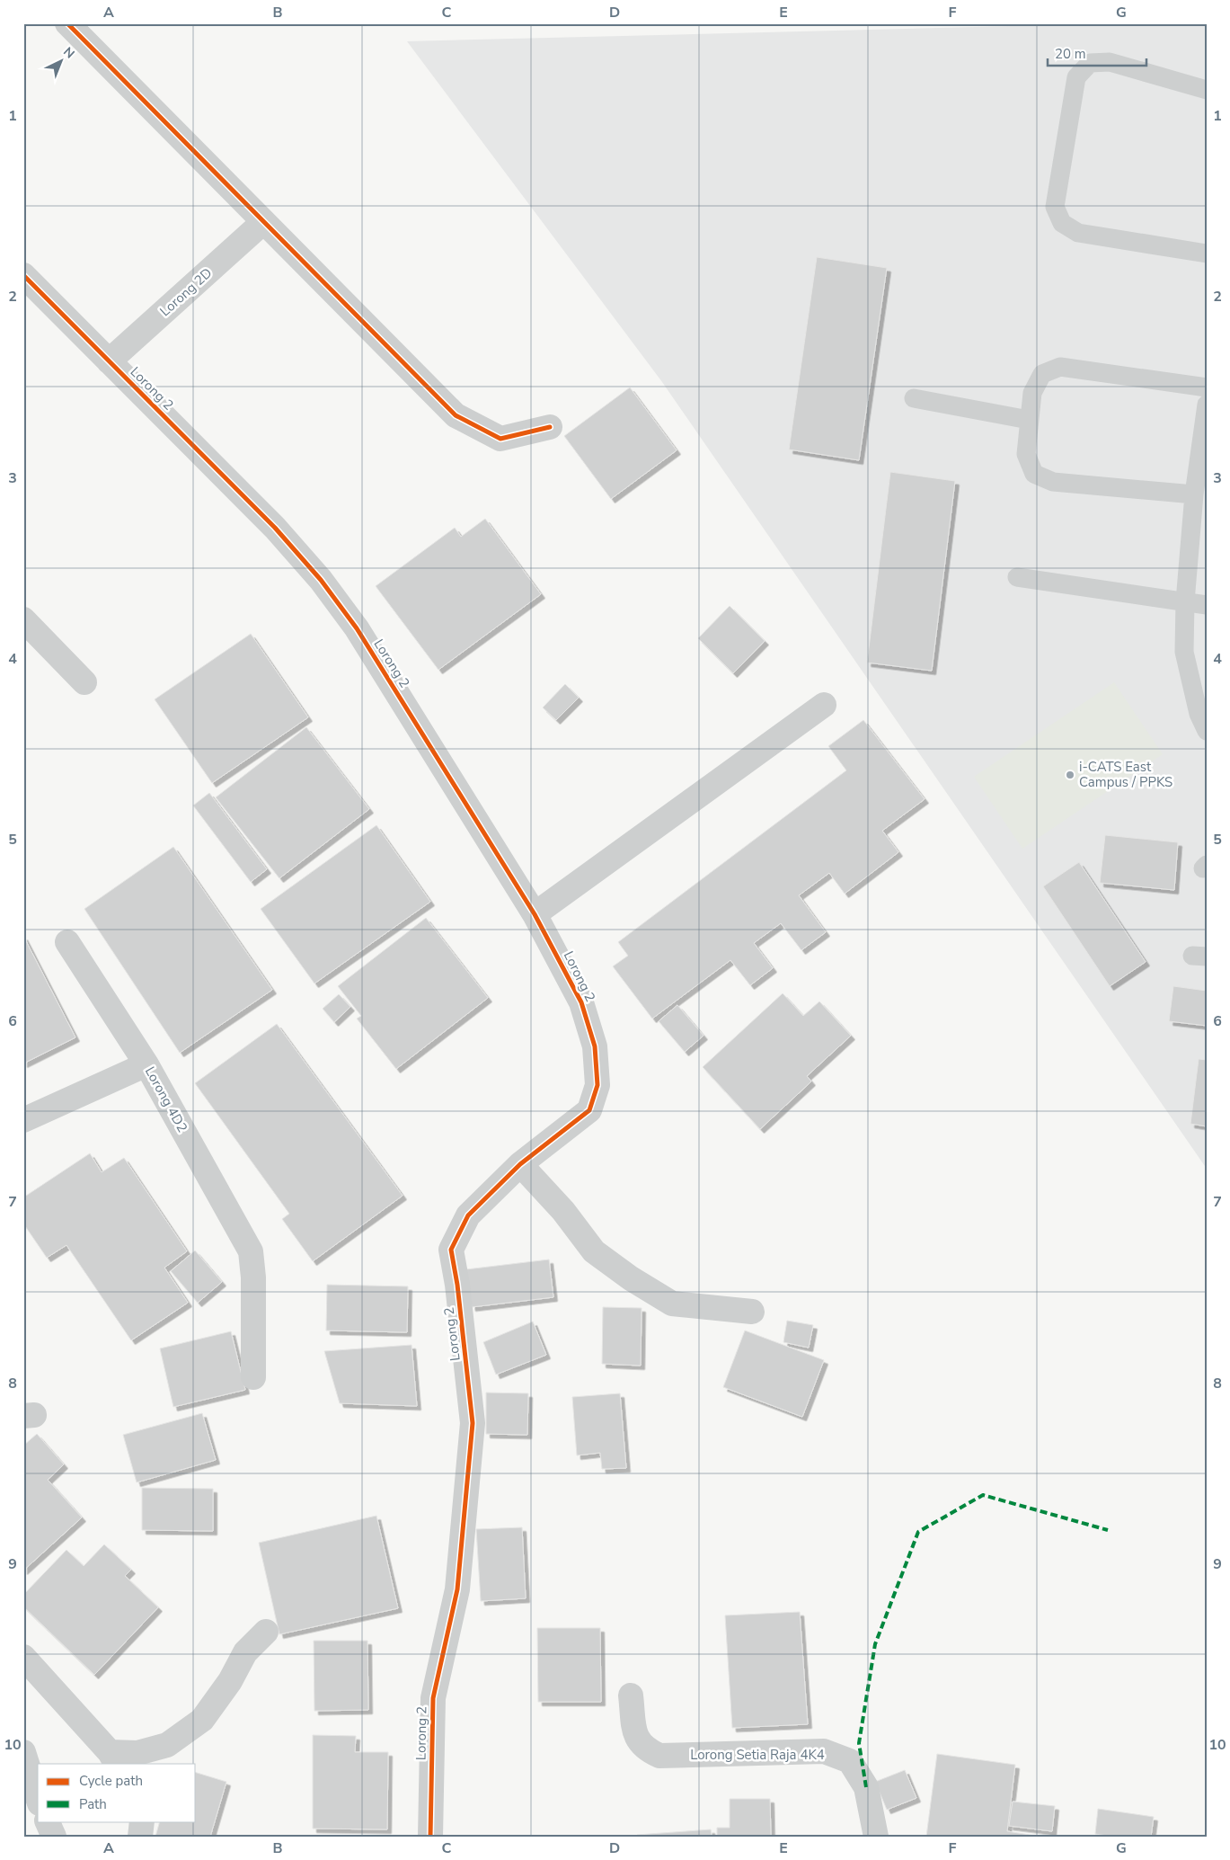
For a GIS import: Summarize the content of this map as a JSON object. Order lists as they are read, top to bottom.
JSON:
{
  "streets": {
    "street": [
      "Lorong 2D",
      "Lorong 2",
      "Lorong 4D2",
      "Lorong Setia Raja 4K4"
    ]
  },
  "crossings": [
    ["Lorong 2D", "Lorong 2"]
  ],
  "places": ["i-CATS East Campus / PPKS"],
  "legend": ["Cycle path", "Path"],
  "scale_bar": "20 m",
  "north": "top right",
  "grid": {
    "columns": [
      "A",
      "B",
      "C",
      "D",
      "E",
      "F",
      "G"
    ],
    "rows": [
      "1",
      "2",
      "3",
      "4",
      "5",
      "6",
      "7",
      "8",
      "9",
      "10"
    ]
  }
}
